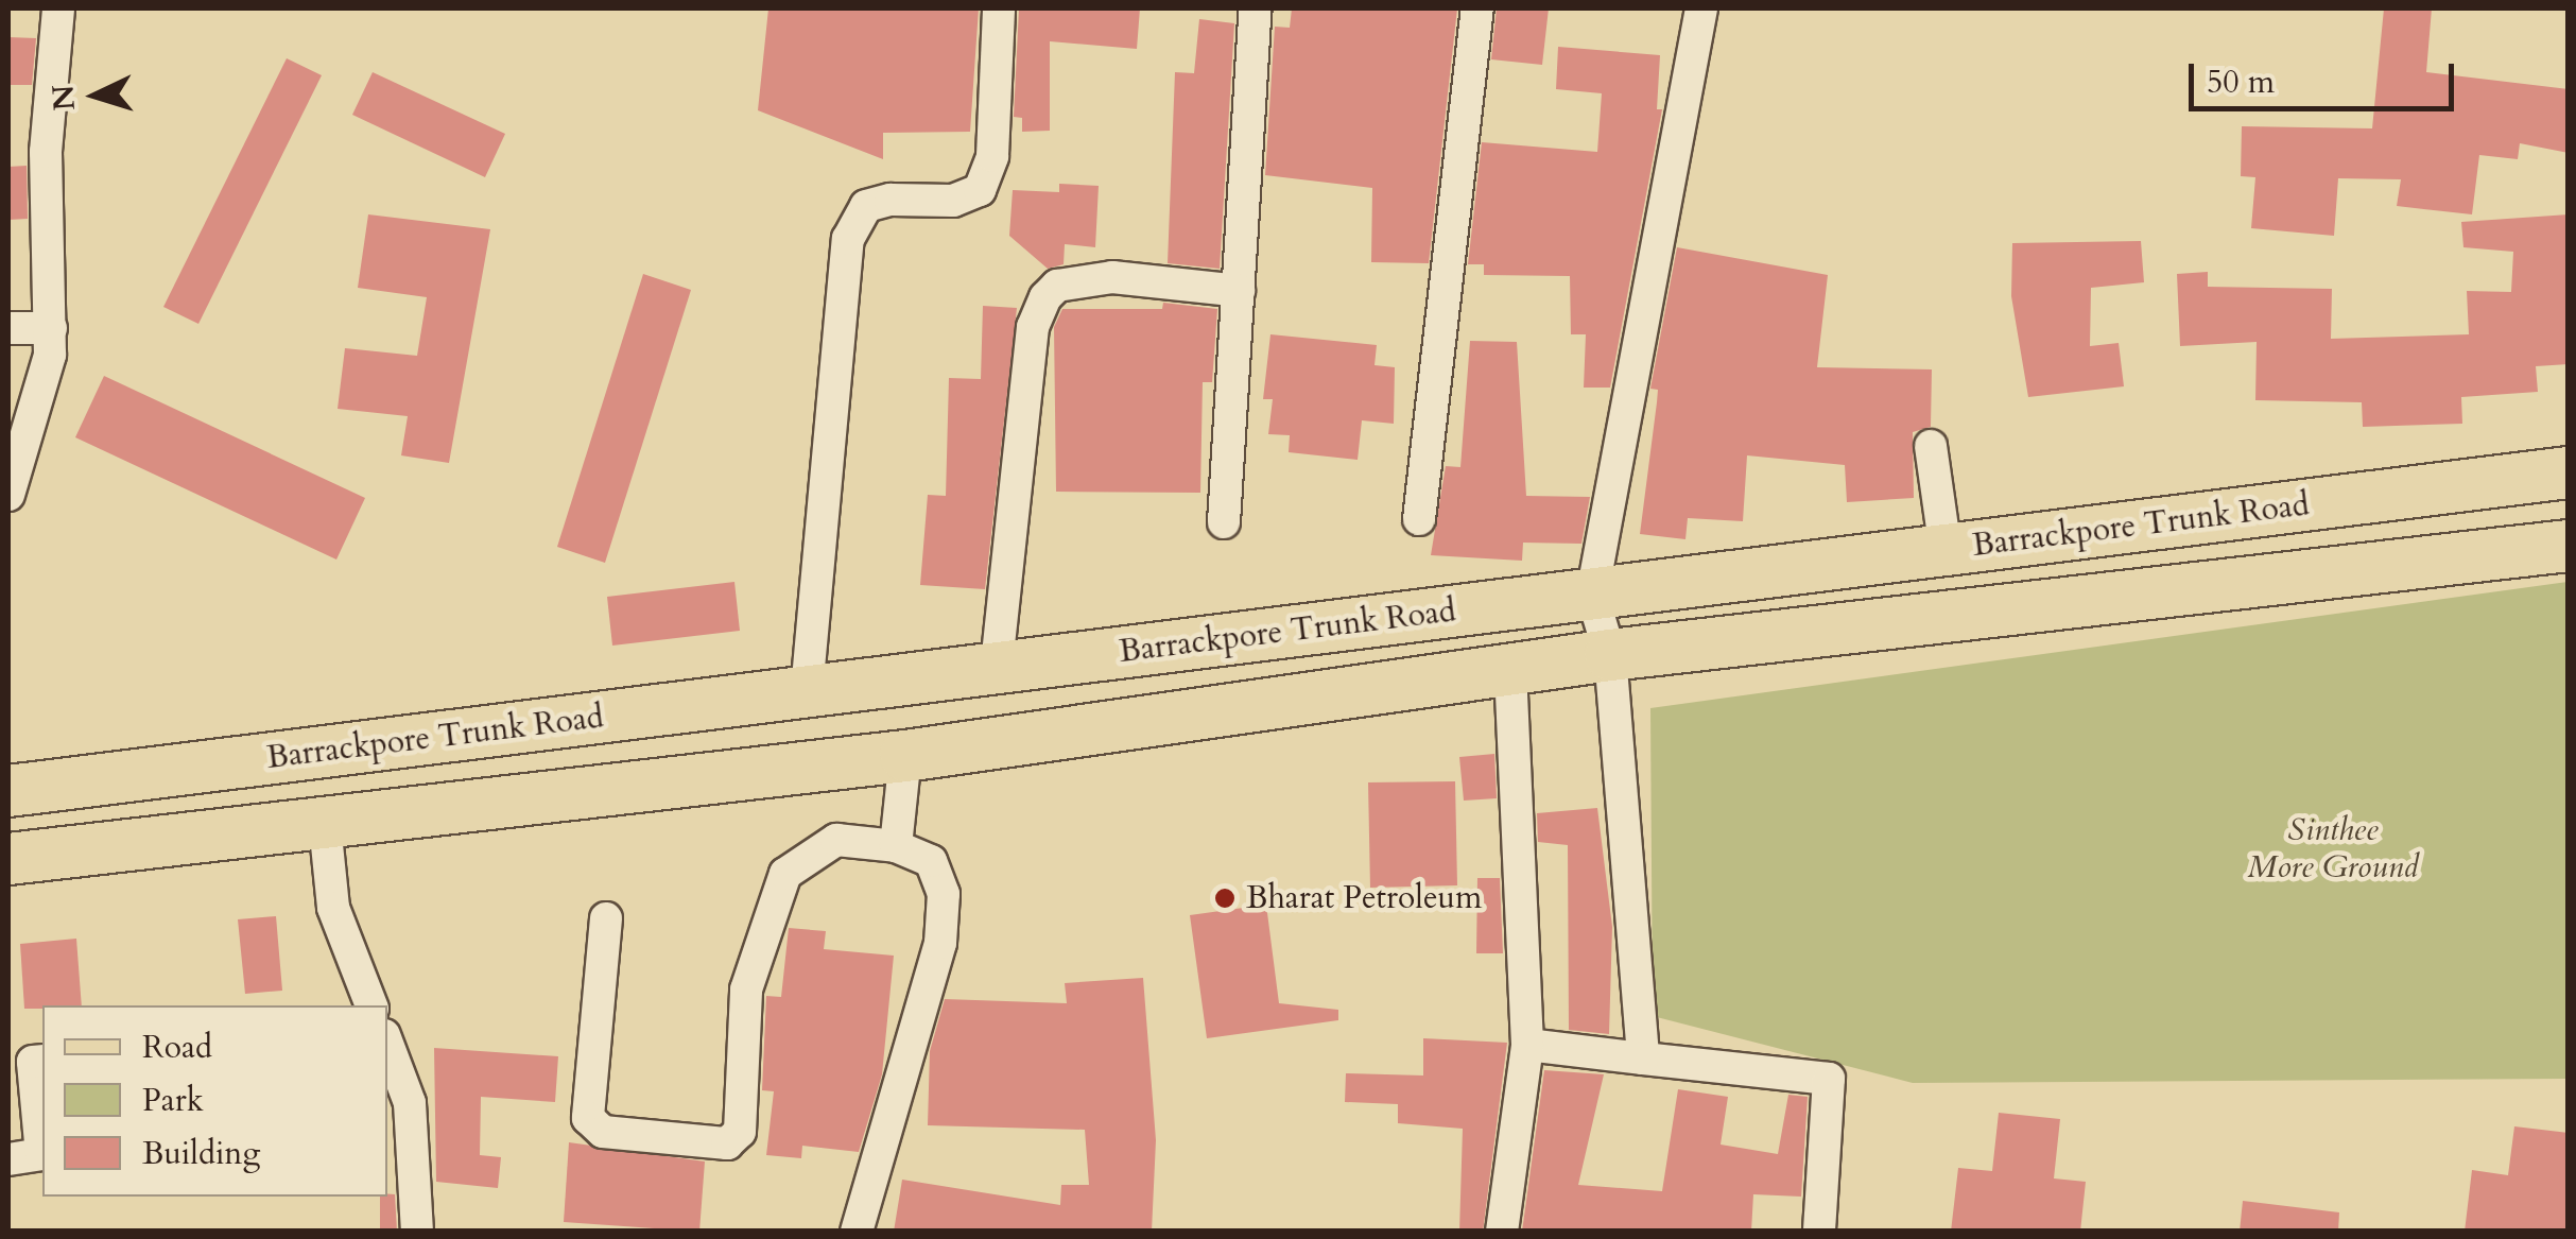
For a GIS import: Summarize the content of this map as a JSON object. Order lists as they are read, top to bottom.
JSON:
{
  "streets": {
    "main road": ["Barrackpore Trunk Road"]
  },
  "parks": ["Sinthee More Ground"],
  "places": ["Bharat Petroleum"],
  "legend": ["Road", "Park", "Building"],
  "scale_bar": "50 m",
  "north": "left"
}
